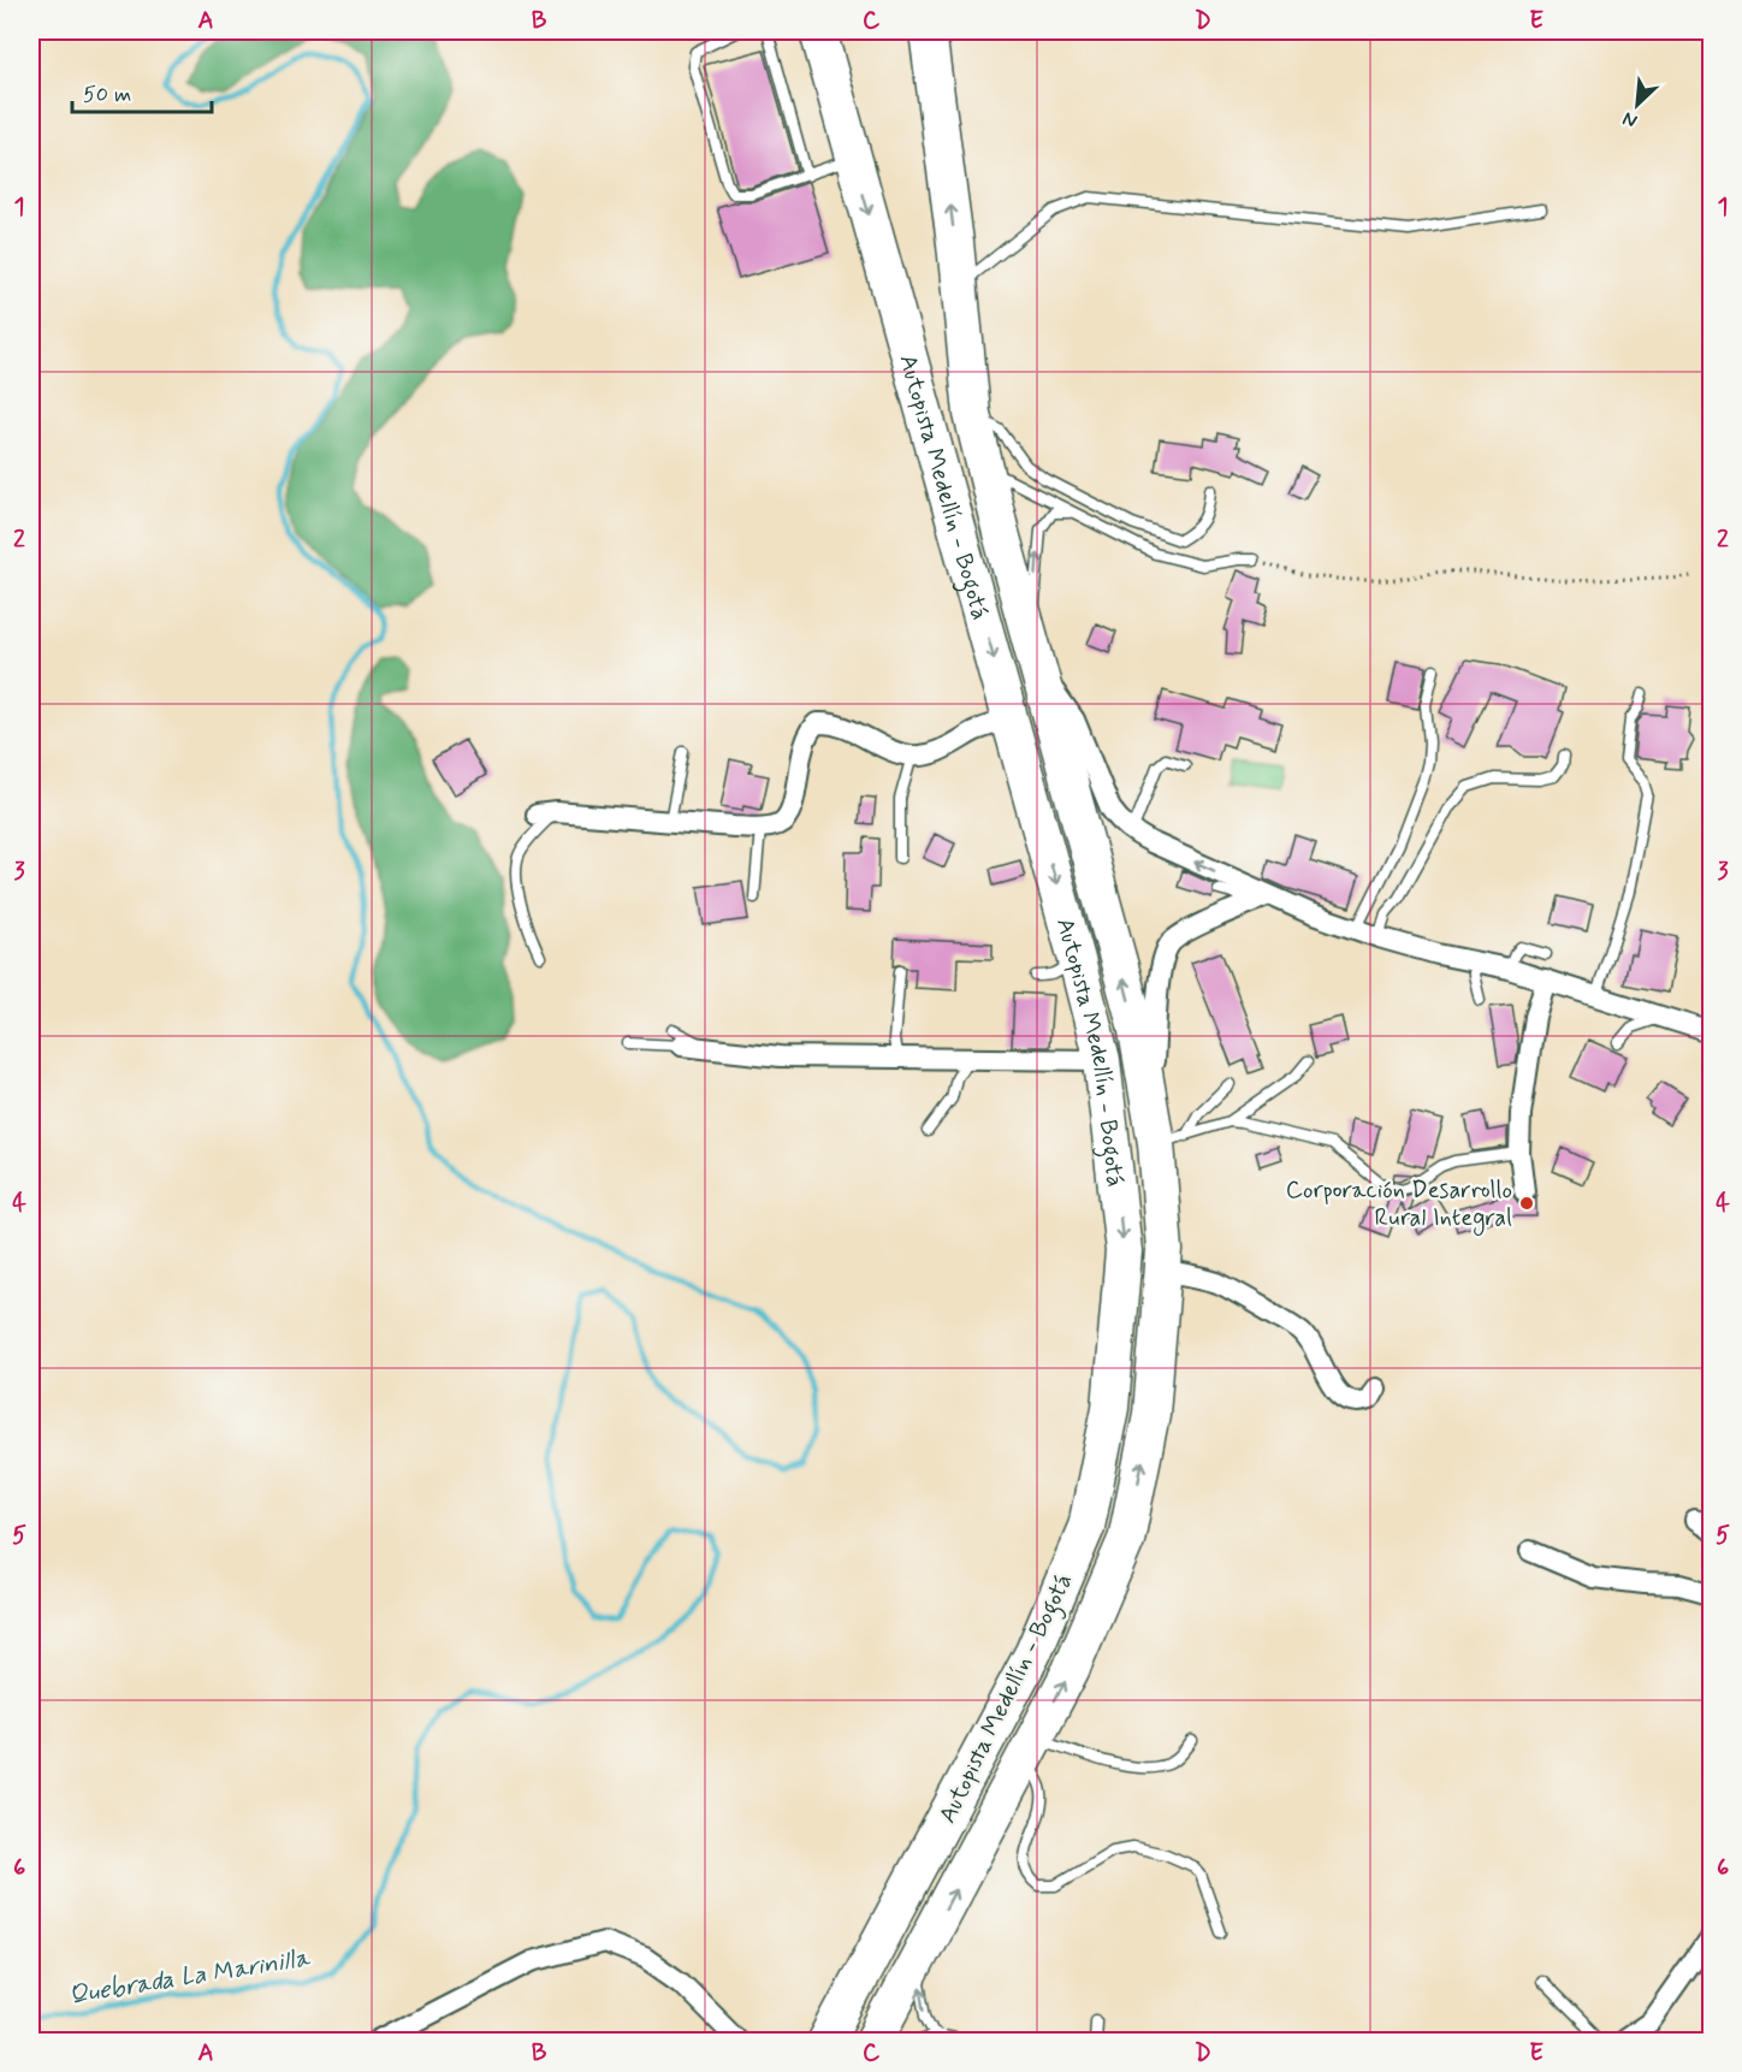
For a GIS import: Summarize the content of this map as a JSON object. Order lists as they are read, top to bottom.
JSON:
{
  "streets": {
    "highway": ["Autopista Medellín - Bogotá"]
  },
  "water": ["Quebrada La Marinilla"],
  "places": ["Corporación Desarrollo Rural Integral"],
  "scale_bar": "50 m",
  "north": "bottom left",
  "grid": {
    "columns": [
      "A",
      "B",
      "C",
      "D",
      "E"
    ],
    "rows": [
      "1",
      "2",
      "3",
      "4",
      "5",
      "6"
    ]
  }
}
